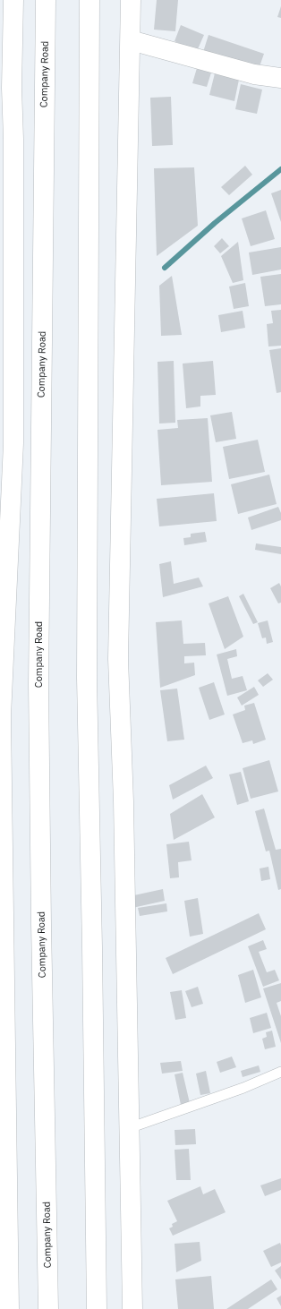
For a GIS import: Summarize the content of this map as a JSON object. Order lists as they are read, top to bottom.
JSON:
{
  "streets": {
    "main road": ["Company Road"]
  }
}
